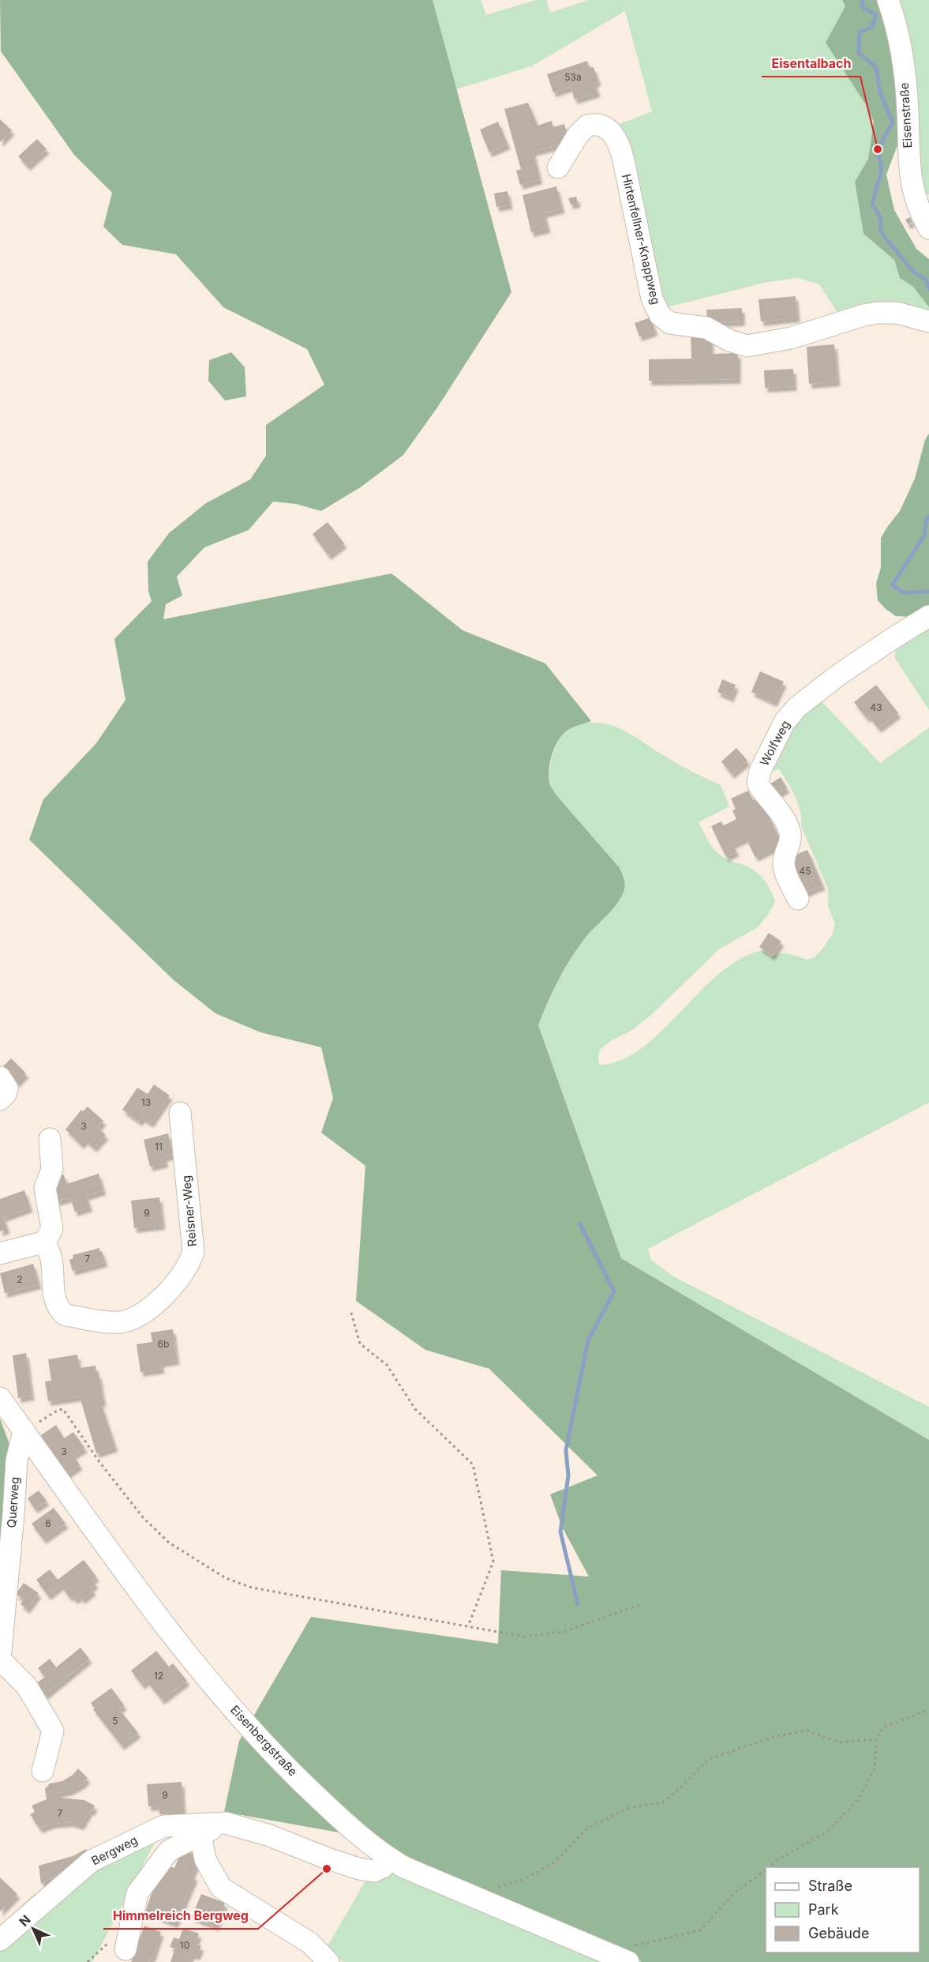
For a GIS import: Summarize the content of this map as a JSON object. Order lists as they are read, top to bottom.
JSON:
{
  "streets": {
    "street": [
      "Eisenstraße",
      "Hirtenfellner-Knappweg",
      "Wolfweg",
      "Reisner-Weg",
      "Querweg",
      "Eisenbergstraße",
      "Bergweg"
    ]
  },
  "crossings": [
    ["Querweg", "Eisenbergstraße"],
    ["Eisenbergstraße", "Bergweg"]
  ],
  "places": ["Eisentalbach", "Himmelreich Bergweg"],
  "house_numbers": [
    "53a",
    "43",
    "45",
    "13",
    "3",
    "11",
    "9",
    "7",
    "2",
    "6b",
    "3",
    "6",
    "12",
    "5",
    "9",
    "7",
    "10"
  ],
  "legend": ["Straße", "Park", "Gebäude"],
  "north": "top left"
}
